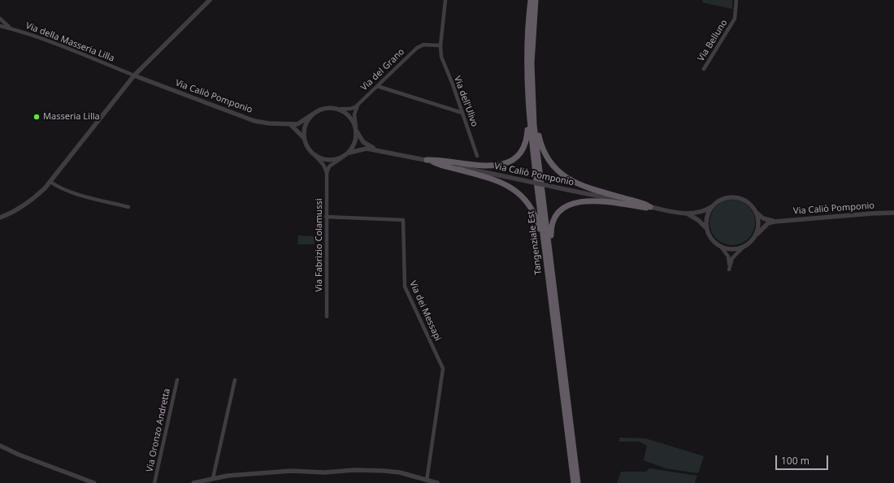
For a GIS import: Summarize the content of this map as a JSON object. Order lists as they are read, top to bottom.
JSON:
{
  "streets": {
    "highway": ["Tangenziale Est"],
    "street": [
      "Via Belluno",
      "Via della Masseria Lilla",
      "Via del Grano",
      "Via Caliò Pomponio",
      "Via dell'Ulivo",
      "Via Fabrizio Colamussi",
      "Via dei Messapi",
      "Via Oronzo Andretta"
    ]
  },
  "crossings": [
    ["Via della Masseria Lilla", "Via Caliò Pomponio"],
    ["Via del Grano", "Via dell'Ulivo"],
    ["Via Fabrizio Colamussi", "Via dei Messapi"]
  ],
  "places": ["Masseria Lilla"],
  "scale_bar": "100 m"
}
